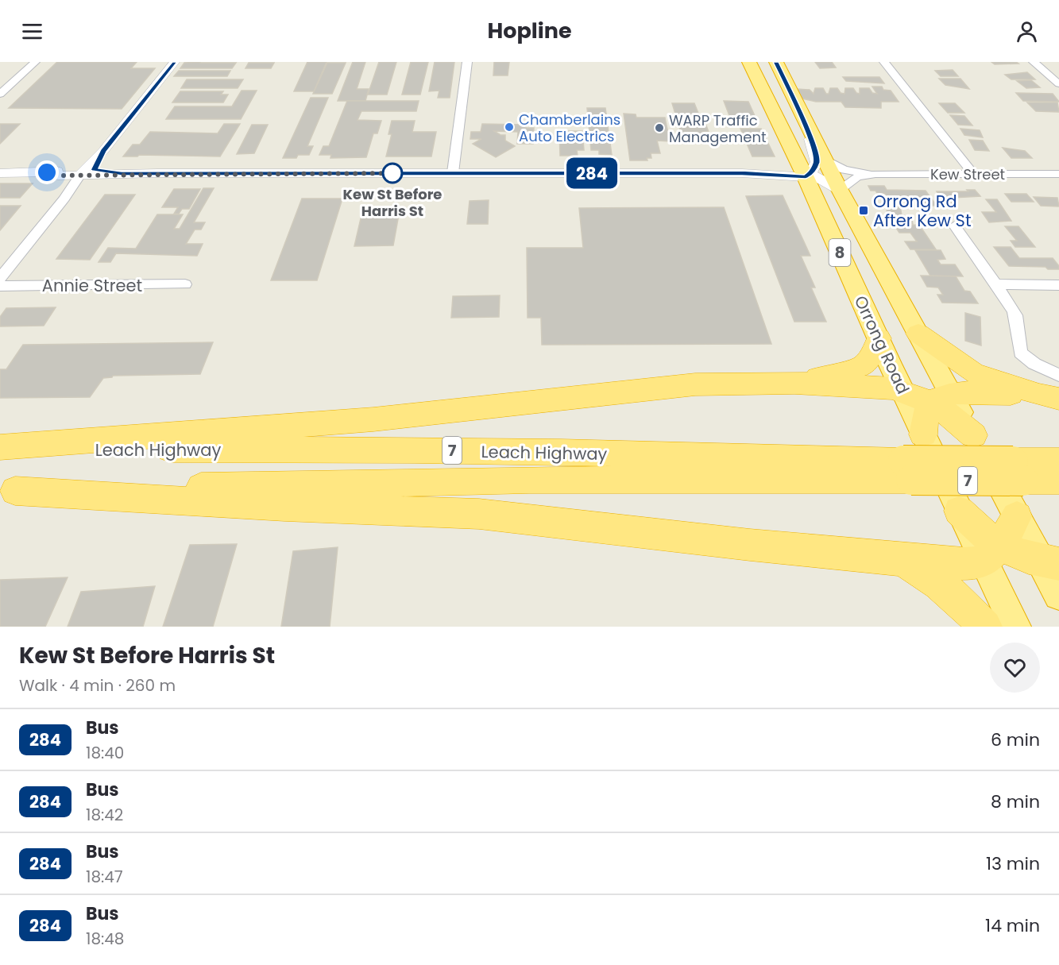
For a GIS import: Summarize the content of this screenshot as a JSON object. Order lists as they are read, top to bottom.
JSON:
{
  "streets": {
    "highway": [
      "8",
      "Orrong Road",
      "Leach Highway",
      "7"
    ],
    "street": ["Kew Street", "Annie Street"]
  },
  "crossings": [
    ["Kew Street", "Orrong Road"]
  ],
  "places": {
    "other": ["Chamberlains Auto Electrics", "WARP Traffic Management", "Kew St Before Harris St"],
    "transit": ["Orrong Rd After Kew St"]
  },
  "lines": ["bus line 284"],
  "page": {
    "header": "Hopline",
    "on_map": "284",
    "heading": ["Kew St Before Harris St", "Walk · 4 min · 260 m"],
    "list": [
      {
        "mark": "284",
        "name": "Bus",
        "note": "18:40",
        "value": "6 min"
      },
      {
        "mark": "284",
        "name": "Bus",
        "note": "18:42",
        "value": "8 min"
      },
      {
        "mark": "284",
        "name": "Bus",
        "note": "18:47",
        "value": "13 min"
      },
      {
        "mark": "284",
        "name": "Bus",
        "note": "18:48",
        "value": "14 min"
      }
    ]
  }
}
